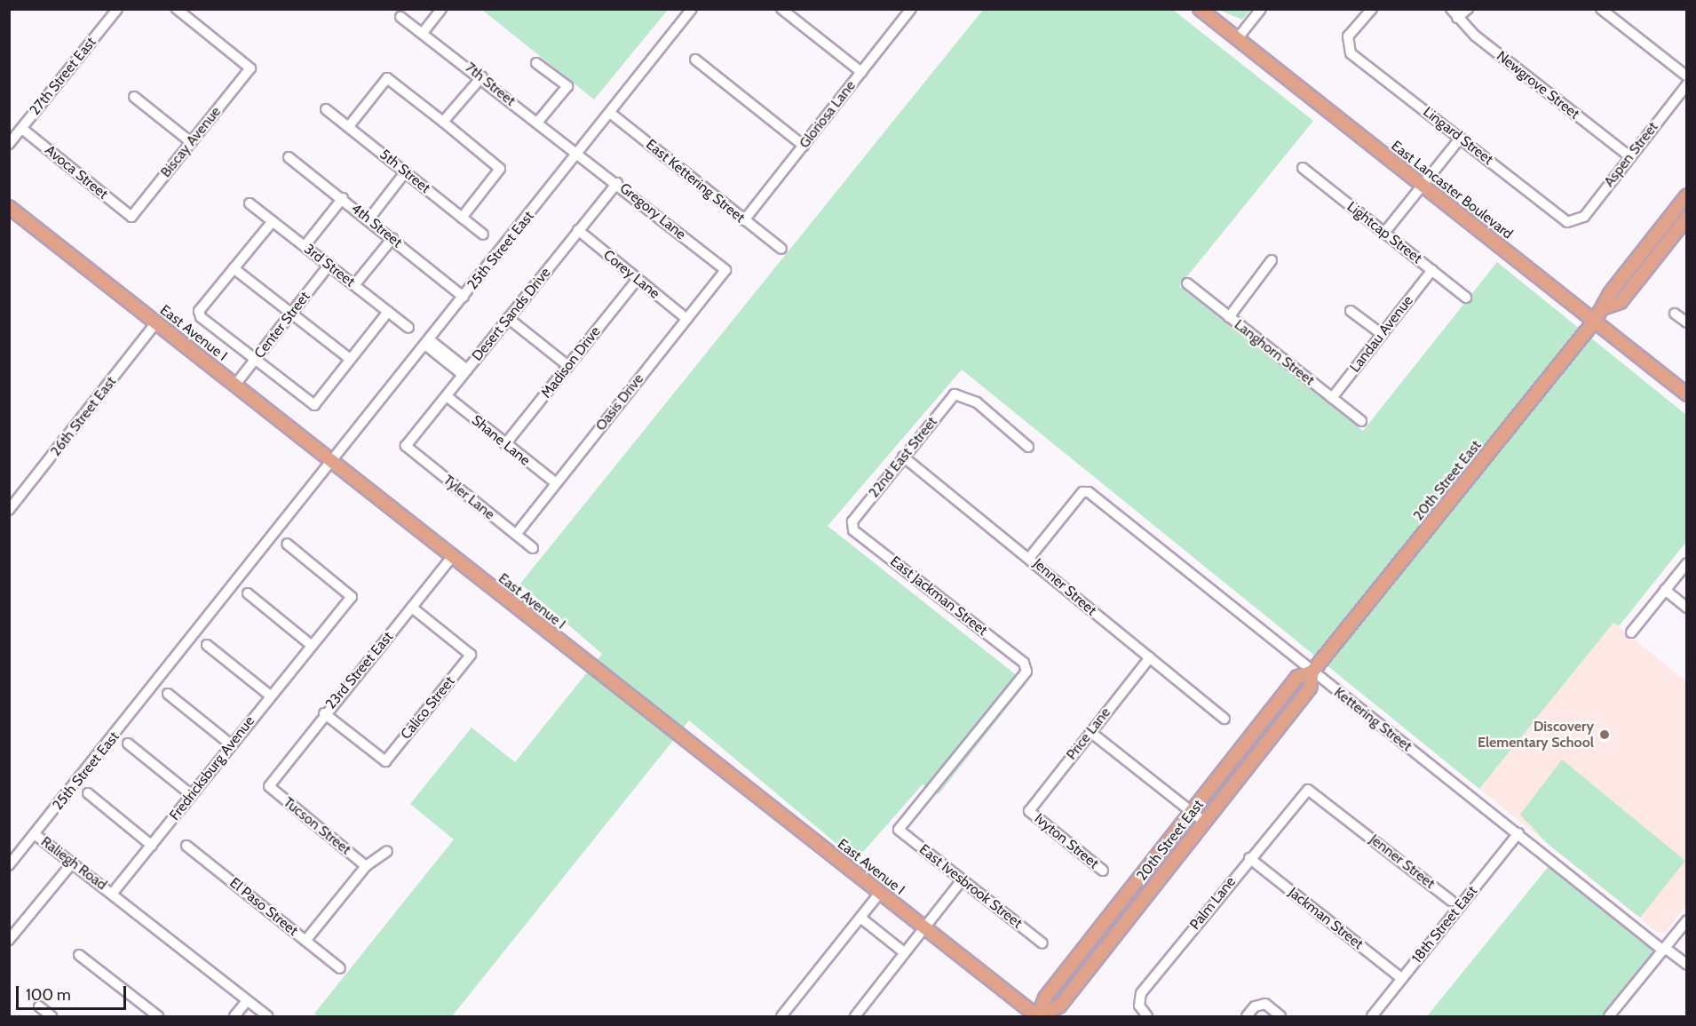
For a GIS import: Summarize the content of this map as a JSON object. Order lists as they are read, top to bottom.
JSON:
{
  "streets": {
    "main road": ["East Lancaster Boulevard", "East Avenue I", "20th Street East"],
    "street": [
      "27th Street East",
      "7th Street",
      "Newgrove Street",
      "Gloriosa Lane",
      "Lingard Street",
      "Biscay Avenue",
      "Aspen Street",
      "5th Street",
      "Avoca Street",
      "East Kettering Street",
      "Gregory Lane",
      "4th Street",
      "Lightcap Street",
      "25th Street East",
      "3rd Street",
      "Corey Lane",
      "Desert Sands Drive",
      "Center Street",
      "Landau Avenue",
      "Langhorn Street",
      "Madison Drive",
      "Oasis Drive",
      "26th Street East",
      "Shane Lane",
      "22nd East Street",
      "Tyler Lane",
      "Jenner Street",
      "East Jackman Street",
      "23rd Street East",
      "Calico Street",
      "Kettering Street",
      "Price Lane",
      "Fredricksburg Avenue",
      "Tucson Street",
      "Ivyton Street",
      "Raliegh Road",
      "East Ivesbrook Street",
      "Palm Lane",
      "El Paso Street",
      "Jackman Street",
      "18th Street East"
    ]
  },
  "crossings": [
    ["27th Street East", "Avoca Street"],
    ["7th Street", "Gregory Lane"],
    ["7th Street", "25th Street East"],
    ["Newgrove Street", "Aspen Street"],
    ["Gloriosa Lane", "East Kettering Street"],
    ["Lingard Street", "Aspen Street"],
    ["Biscay Avenue", "Avoca Street"],
    ["East Kettering Street", "25th Street East"],
    ["East Lancaster Boulevard", "20th Street East"],
    ["Gregory Lane", "25th Street East"],
    ["Gregory Lane", "Desert Sands Drive"],
    ["Gregory Lane", "Oasis Drive"],
    ["4th Street", "25th Street East"],
    ["Lightcap Street", "Landau Avenue"],
    ["25th Street East", "East Avenue I"],
    ["25th Street East", "Raliegh Road"],
    ["3rd Street", "Center Street"],
    ["Corey Lane", "Desert Sands Drive"],
    ["Corey Lane", "Madison Drive"],
    ["Corey Lane", "Oasis Drive"],
    ["Desert Sands Drive", "Shane Lane"],
    ["Desert Sands Drive", "Tyler Lane"],
    ["Center Street", "East Avenue I"],
    ["East Avenue I", "26th Street East"],
    ["East Avenue I", "20th Street East"],
    ["East Avenue I", "23rd Street East"],
    ["Landau Avenue", "Langhorn Street"],
    ["Madison Drive", "Shane Lane"],
    ["Oasis Drive", "Shane Lane"],
    ["Oasis Drive", "Tyler Lane"],
    ["22nd East Street", "Jenner Street"],
    ["22nd East Street", "East Jackman Street"],
    ["20th Street East", "Kettering Street"],
    ["Jenner Street", "Kettering Street"],
    ["Jenner Street", "Price Lane"],
    ["Jenner Street", "Palm Lane"],
    ["East Jackman Street", "East Ivesbrook Street"],
    ["23rd Street East", "Calico Street"],
    ["23rd Street East", "Tucson Street"],
    ["Kettering Street", "18th Street East"],
    ["Price Lane", "Ivyton Street"],
    ["Fredricksburg Avenue", "Raliegh Road"],
    ["Palm Lane", "Jackman Street"],
    ["Jackman Street", "18th Street East"]
  ],
  "places": ["Discovery Elementary School"],
  "scale_bar": "100 m"
}
